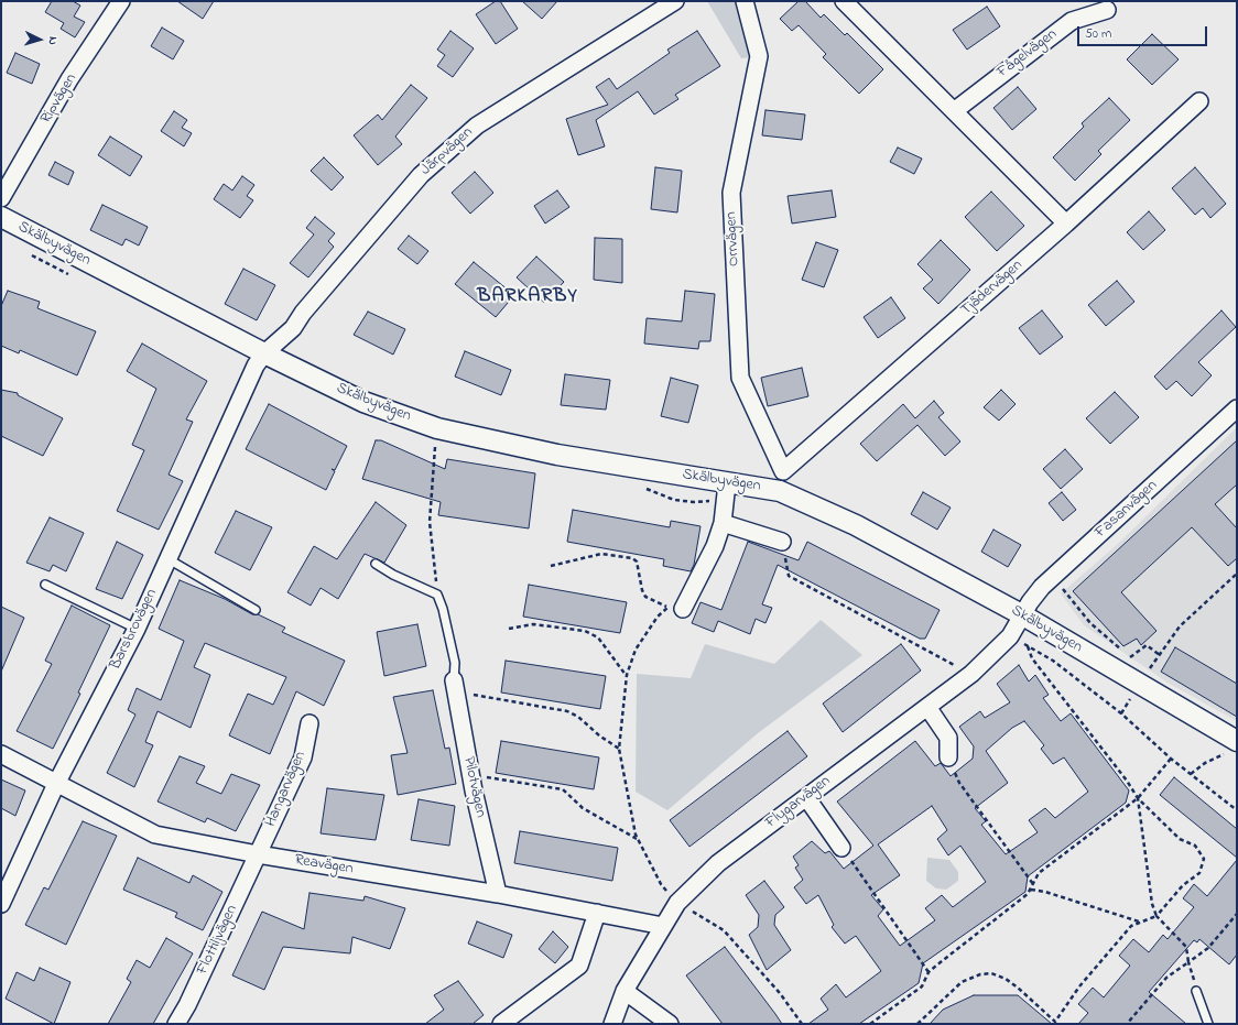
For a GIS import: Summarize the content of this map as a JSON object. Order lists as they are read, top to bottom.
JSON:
{
  "streets": {
    "street": [
      "Fågelvägen",
      "Ripvägen",
      "Järpvägen",
      "Orrvägen",
      "Skälbyvägen",
      "Tjädervägen",
      "Fasanvägen",
      "Barsbrovägen",
      "Pilotvägen",
      "Hangarvägen",
      "Flygarvägen",
      "Reavägen",
      "Flottiljvägen"
    ]
  },
  "crossings": [
    ["Järpvägen", "Skälbyvägen"],
    ["Järpvägen", "Barsbrovägen"],
    ["Orrvägen", "Skälbyvägen"],
    ["Orrvägen", "Tjädervägen"],
    ["Skälbyvägen", "Tjädervägen"],
    ["Skälbyvägen", "Fasanvägen"],
    ["Skälbyvägen", "Barsbrovägen"],
    ["Skälbyvägen", "Flygarvägen"],
    ["Fasanvägen", "Flygarvägen"],
    ["Barsbrovägen", "Reavägen"],
    ["Pilotvägen", "Reavägen"],
    ["Hangarvägen", "Reavägen"],
    ["Hangarvägen", "Flottiljvägen"],
    ["Flygarvägen", "Reavägen"],
    ["Reavägen", "Flottiljvägen"]
  ],
  "districts": ["BARKARBY"],
  "scale_bar": "50 m",
  "north": "right"
}
